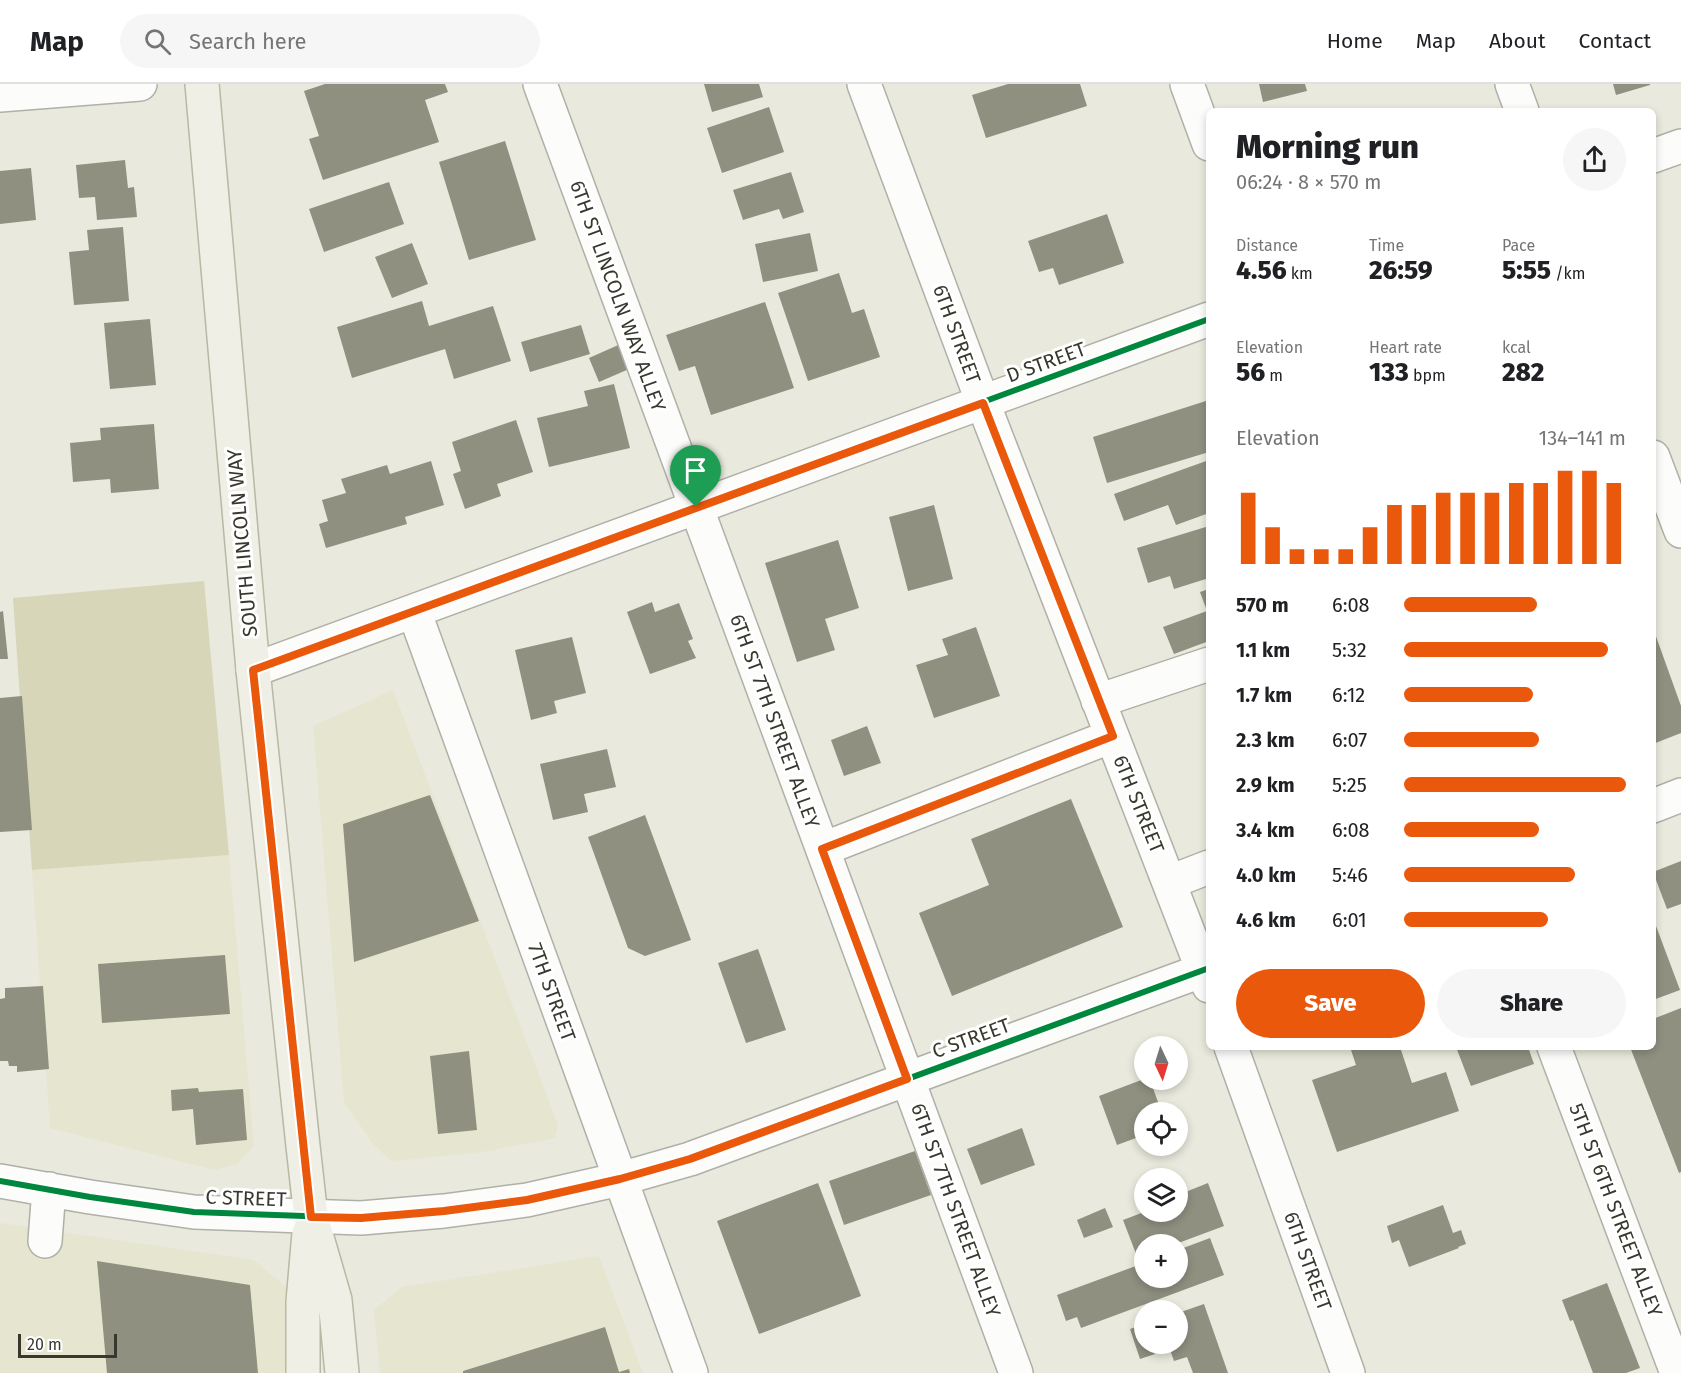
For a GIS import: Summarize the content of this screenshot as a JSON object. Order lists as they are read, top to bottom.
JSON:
{
  "streets": {
    "main road": ["SOUTH LINCOLN WAY"],
    "street": [
      "6TH ST LINCOLN WAY ALLEY",
      "6TH STREET",
      "D STREET",
      "6TH ST 7TH STREET ALLEY",
      "7TH STREET",
      "C STREET",
      "5TH ST 6TH STREET ALLEY"
    ]
  },
  "crossings": [
    ["6TH ST LINCOLN WAY ALLEY", "D STREET"],
    ["6TH ST LINCOLN WAY ALLEY", "6TH ST 7TH STREET ALLEY"],
    ["6TH STREET", "D STREET"],
    ["D STREET", "SOUTH LINCOLN WAY"],
    ["D STREET", "6TH ST 7TH STREET ALLEY"],
    ["D STREET", "7TH STREET"],
    ["SOUTH LINCOLN WAY", "C STREET"],
    ["6TH ST 7TH STREET ALLEY", "C STREET"],
    ["7TH STREET", "C STREET"]
  ],
  "scale_bar": "20 m",
  "north": "bottom",
  "page": {
    "header": "Map",
    "search": "Search here",
    "nav": [
      "Home",
      "Map",
      "About",
      "Contact"
    ],
    "heading": ["Morning run", "06:24 · 8 × 570 m"],
    "stats": [
      ["Distance", "4.56 km"],
      ["Time", "26:59"],
      ["Pace", "5:55 /km"],
      ["Elevation", "56 m"],
      ["Heart rate", "133 bpm"],
      ["kcal", "282"]
    ],
    "chart": ["Elevation", "134–141 m"],
    "list": [
      {
        "name": "570 m",
        "note": "6:08"
      },
      {
        "name": "1.1 km",
        "note": "5:32"
      },
      {
        "name": "1.7 km",
        "note": "6:12"
      },
      {
        "name": "2.3 km",
        "note": "6:07"
      },
      {
        "name": "2.9 km",
        "note": "5:25"
      },
      {
        "name": "3.4 km",
        "note": "6:08"
      },
      {
        "name": "4.0 km",
        "note": "5:46"
      },
      {
        "name": "4.6 km",
        "note": "6:01"
      }
    ],
    "buttons": ["Save", "Share"],
    "map_buttons": ["+", "−"],
    "scale": "20 m"
  }
}
